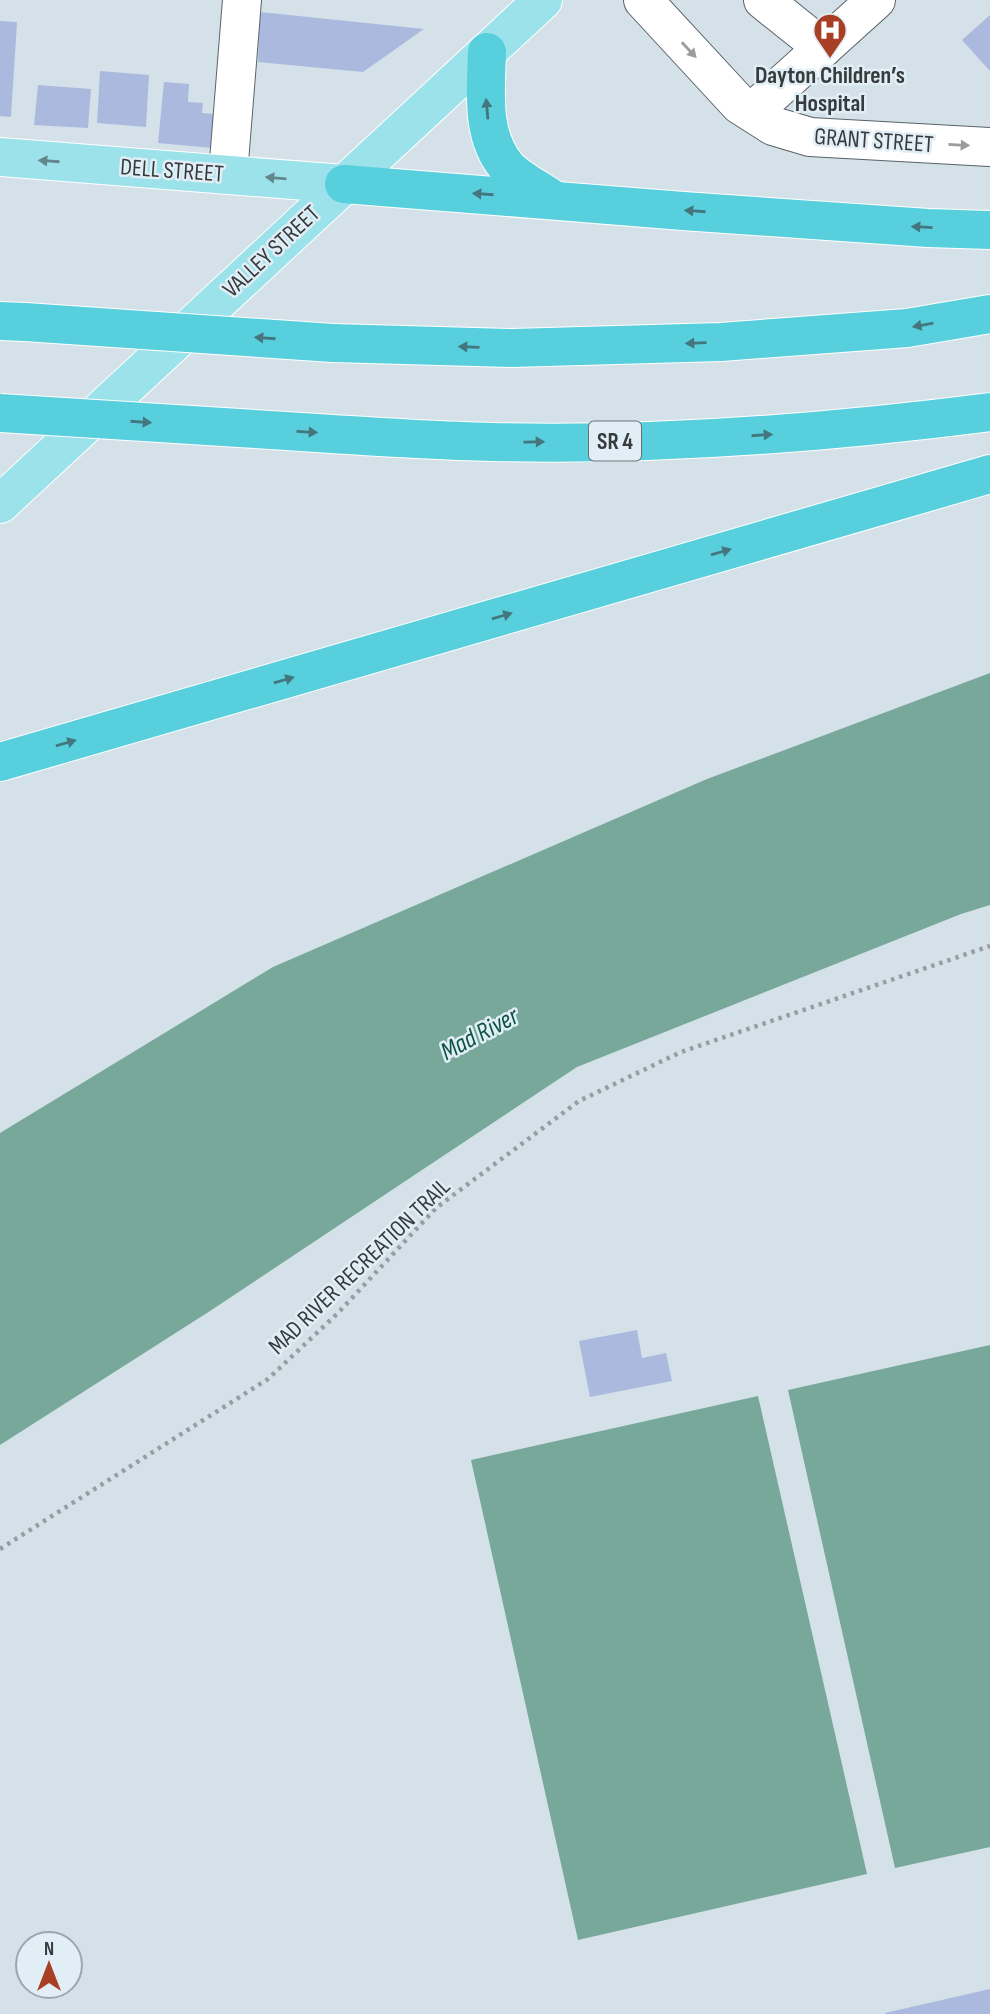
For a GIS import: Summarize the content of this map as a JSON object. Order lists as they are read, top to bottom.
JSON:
{
  "streets": {
    "highway": ["SR 4"],
    "main road": ["DELL STREET", "VALLEY STREET"],
    "street": ["GRANT STREET"],
    "path": ["MAD RIVER RECREATION TRAIL"]
  },
  "crossings": [
    ["DELL STREET", "VALLEY STREET"]
  ],
  "one_way": ["GRANT STREET", "DELL STREET"],
  "water": ["Mad River"],
  "places": {
    "hospital": ["Dayton Children’s Hospital"]
  },
  "north": "top"
}
